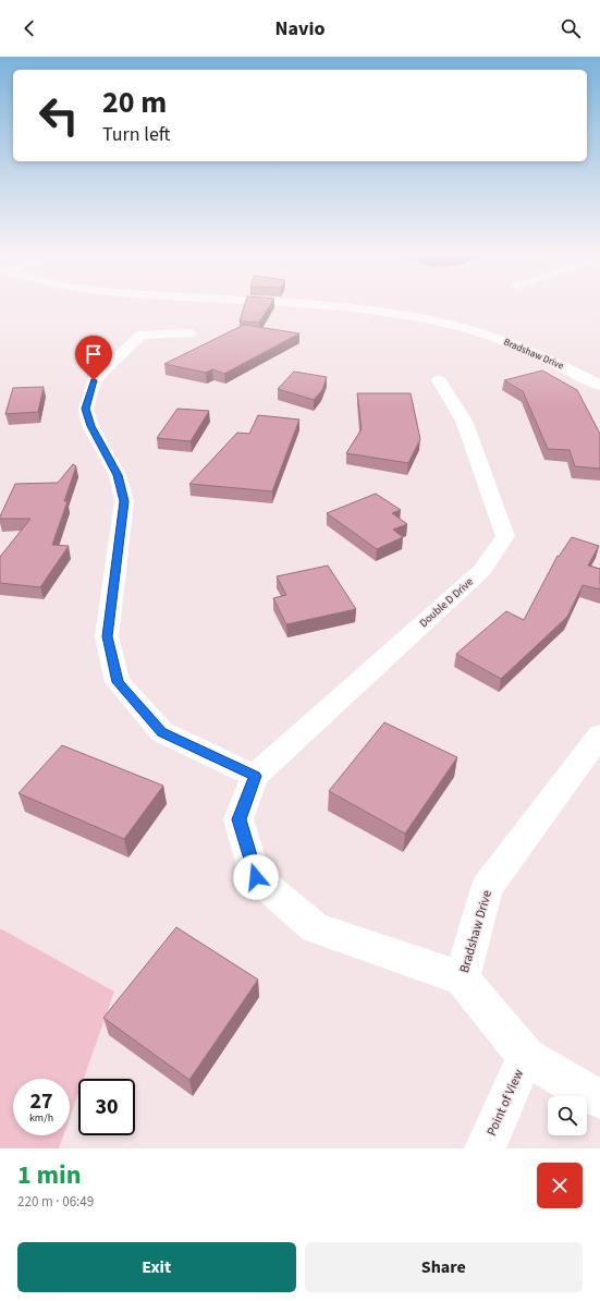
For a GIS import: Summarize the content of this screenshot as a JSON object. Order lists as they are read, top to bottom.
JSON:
{
  "streets": {
    "street": ["Bradshaw Drive", "Double D Drive", "Point of View"]
  },
  "crossings": [
    ["Bradshaw Drive", "Point of View"]
  ],
  "page": {
    "header": "Navio",
    "turn": ["20 m", "Turn left"],
    "speed": "27 km/h",
    "limit": "30",
    "heading": ["1 min", "220 m · 06:49"],
    "buttons": ["Exit", "Share"]
  }
}
